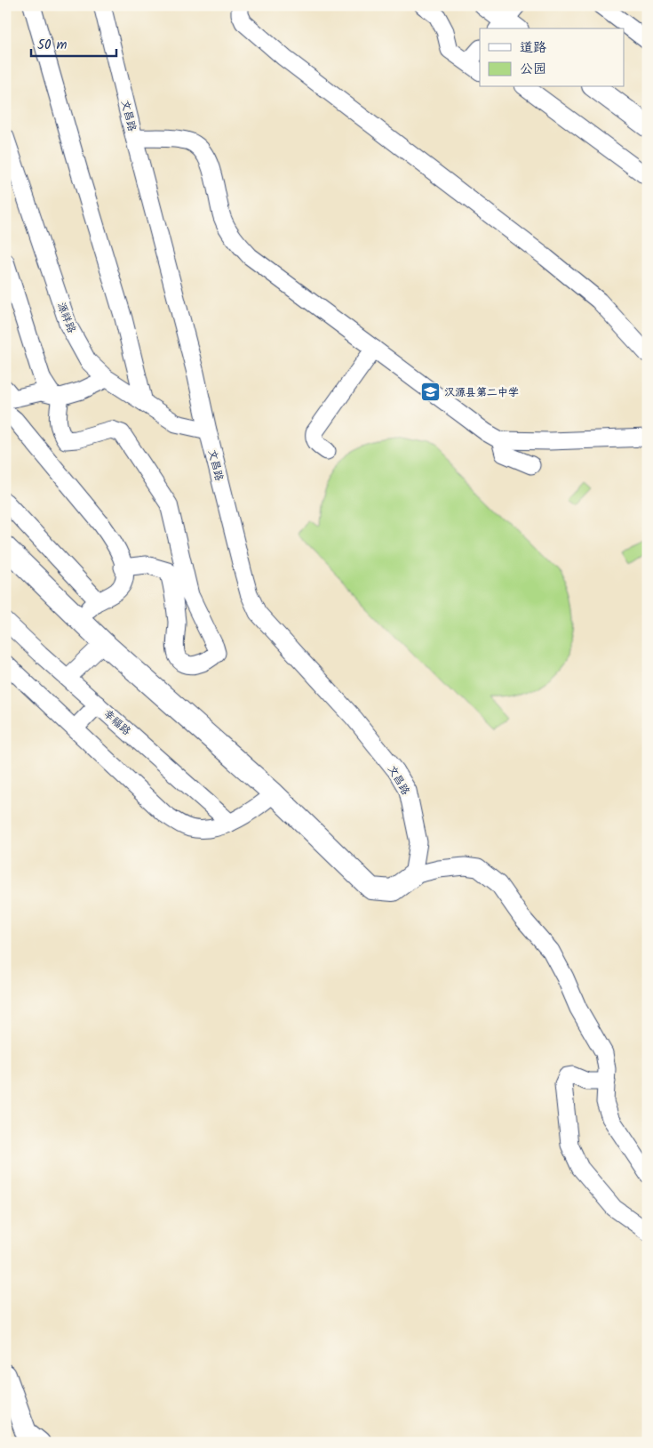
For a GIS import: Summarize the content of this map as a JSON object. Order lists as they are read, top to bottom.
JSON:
{
  "streets": {
    "street": ["文昌路", "源祥路", "幸福路"]
  },
  "crossings": [
    ["文昌路", "源祥路"]
  ],
  "places": {
    "school or university": ["汉源县第二中学"]
  },
  "legend": ["道路", "公园"],
  "scale_bar": "50 m"
}
